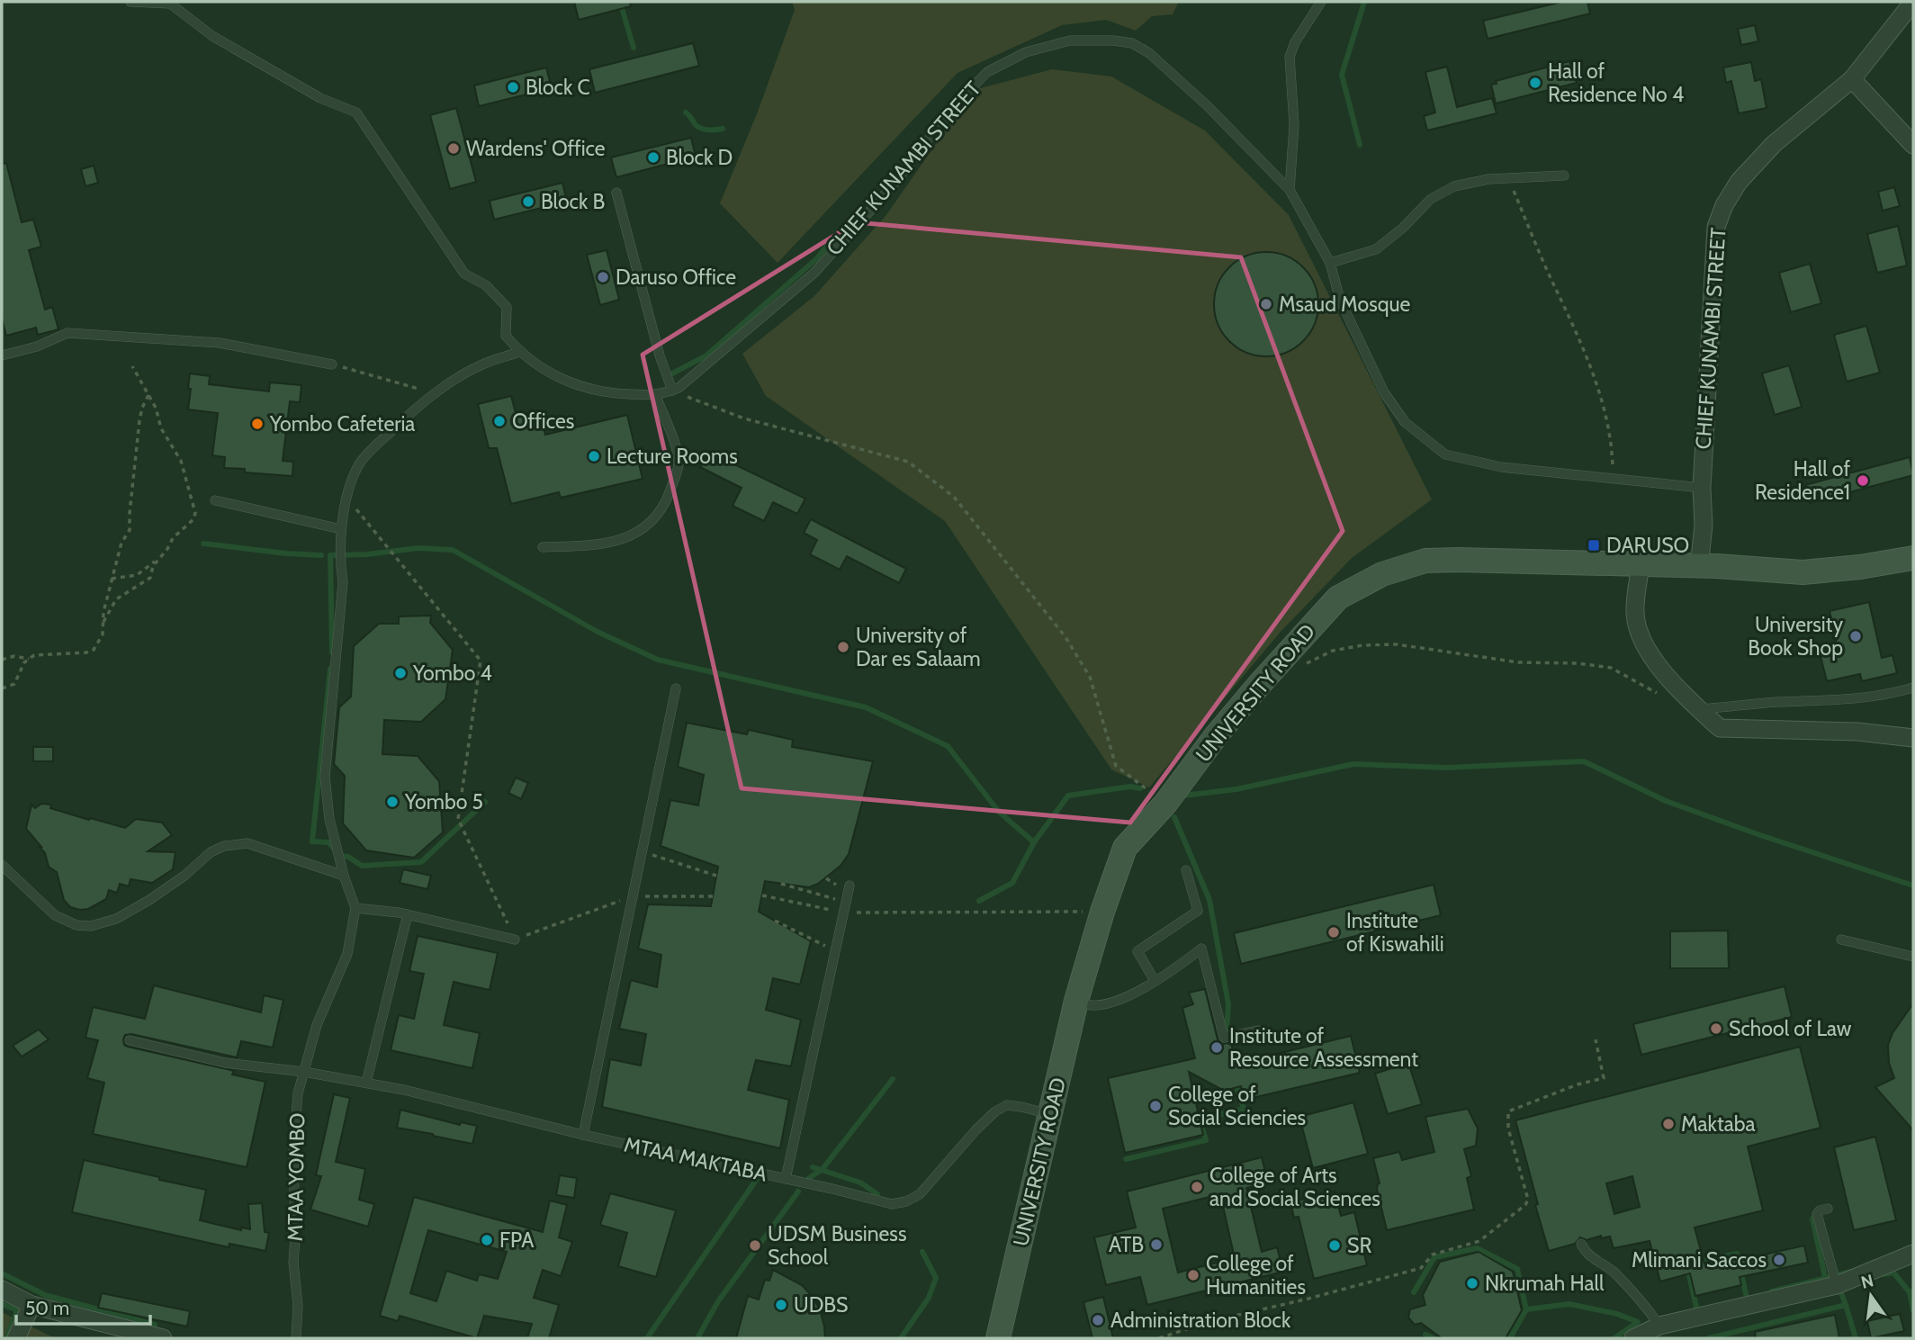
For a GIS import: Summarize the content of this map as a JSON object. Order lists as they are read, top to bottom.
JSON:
{
  "streets": {
    "street": ["CHIEF KUNAMBI STREET", "UNIVERSITY ROAD"],
    "lane": ["MTAA MAKTABA", "MTAA YOMBO"]
  },
  "crossings": [
    ["CHIEF KUNAMBI STREET", "UNIVERSITY ROAD"],
    ["CHIEF KUNAMBI STREET", "MTAA YOMBO"],
    ["UNIVERSITY ROAD", "MTAA MAKTABA"],
    ["MTAA MAKTABA", "MTAA YOMBO"]
  ],
  "places": {
    "other": [
      "Hall of Residence No 4",
      "Block C",
      "Wardens' Office",
      "Block D",
      "Block B",
      "Daruso Office",
      "Msaud Mosque",
      "Offices",
      "Yombo Cafeteria",
      "Lecture Rooms",
      "Hall of Residence1",
      "University Book Shop",
      "University of Dar es Salaam",
      "Yombo 4",
      "Yombo 5",
      "Institute of Kiswahili",
      "School of Law",
      "Institute of Resource Assessment",
      "College of Social Sciencies",
      "Maktaba",
      "College of Arts and Social Sciences",
      "FPA",
      "ATB",
      "UDSM Business School",
      "SR",
      "Mlimani Saccos",
      "College of Humanities",
      "Nkrumah Hall",
      "UDBS",
      "Administration Block"
    ],
    "transit": ["DARUSO"]
  },
  "scale_bar": "50 m",
  "north": "top"
}
